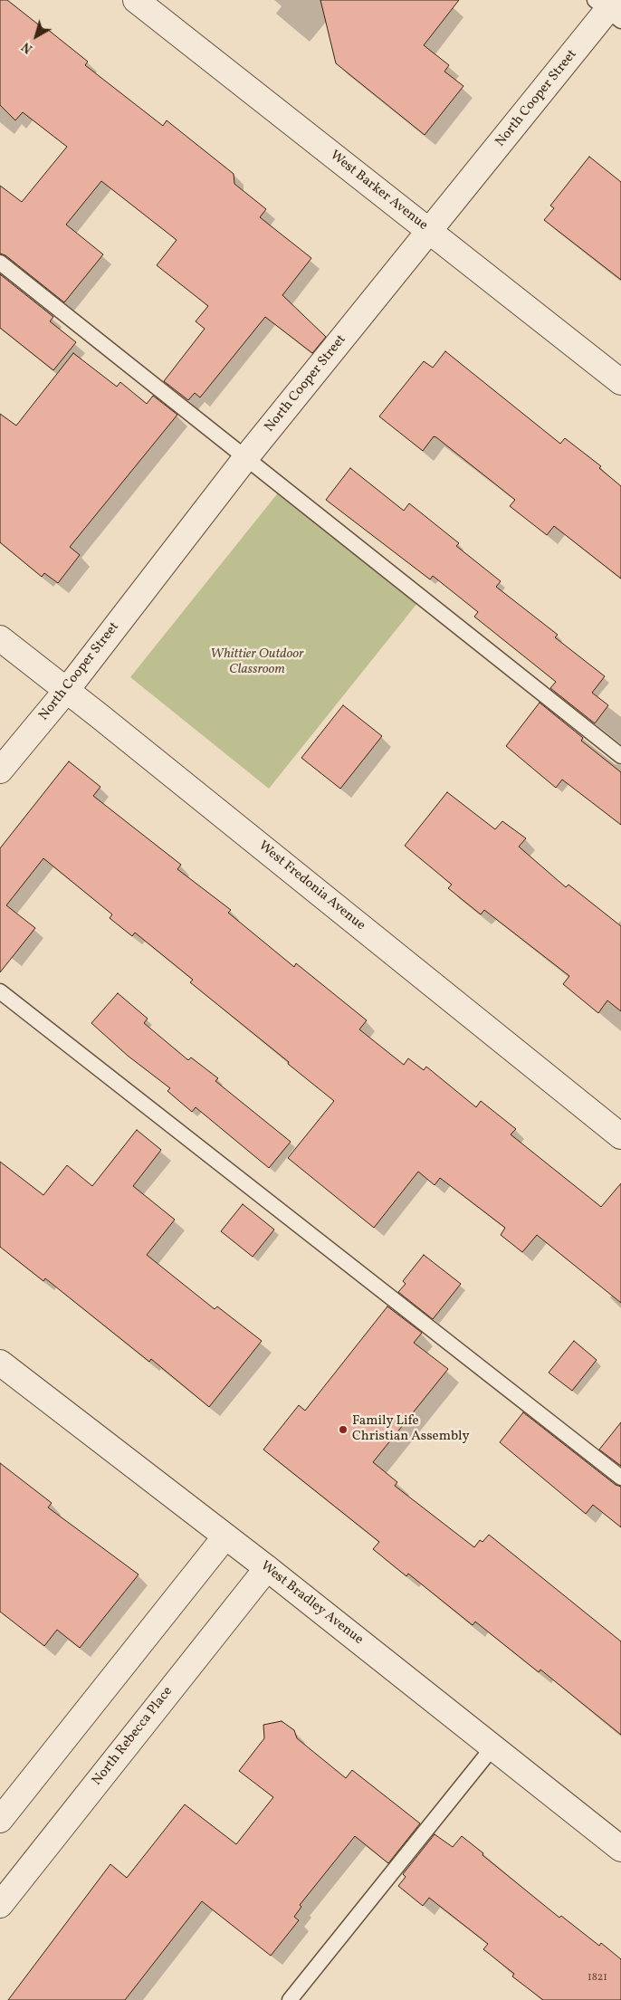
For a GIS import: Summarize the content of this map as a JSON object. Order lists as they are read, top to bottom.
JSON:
{
  "streets": {
    "street": [
      "North Cooper Street",
      "West Barker Avenue",
      "West Fredonia Avenue",
      "West Bradley Avenue",
      "North Rebecca Place"
    ]
  },
  "crossings": [
    ["North Cooper Street", "West Barker Avenue"],
    ["North Cooper Street", "West Fredonia Avenue"],
    ["West Bradley Avenue", "North Rebecca Place"]
  ],
  "parks": ["Whittier Outdoor Classroom"],
  "places": ["Family Life Christian Assembly"],
  "house_numbers": ["1821"],
  "north": "bottom left"
}
